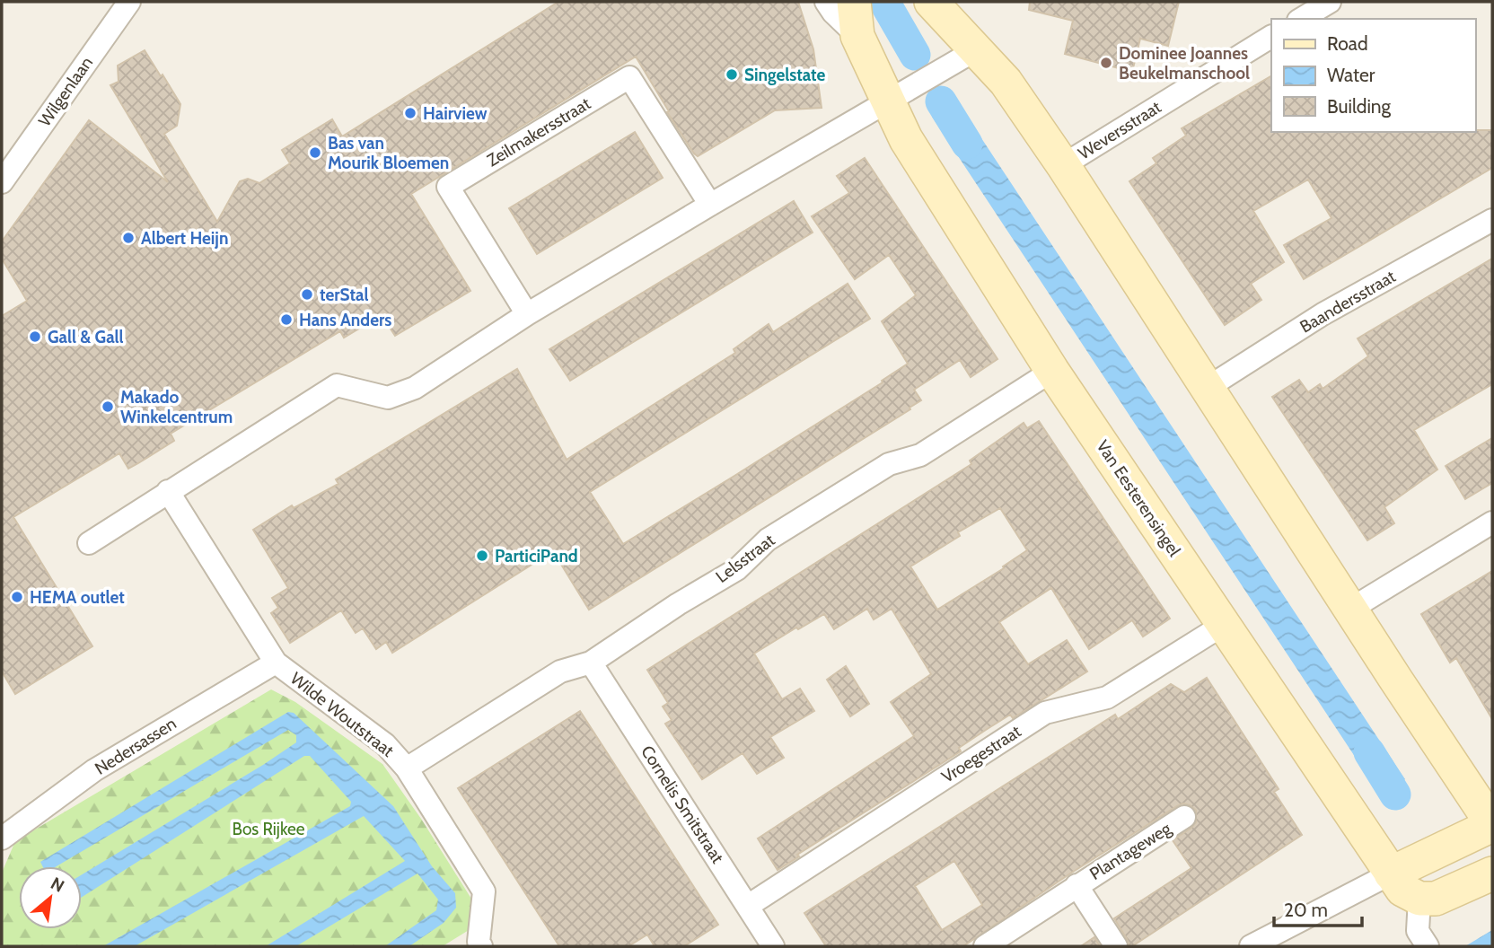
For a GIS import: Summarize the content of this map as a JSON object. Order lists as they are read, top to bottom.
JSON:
{
  "streets": {
    "street": [
      "Wilgenlaan",
      "Weversstraat",
      "Zeilmakersstraat",
      "Baandersstraat",
      "Van Eesterensingel",
      "Lelsstraat",
      "Wilde Woutstraat",
      "Nedersassen",
      "Vroegestraat",
      "Cornelis Smitstraat",
      "Plantageweg"
    ]
  },
  "crossings": [
    ["Van Eesterensingel", "Lelsstraat"],
    ["Van Eesterensingel", "Vroegestraat"],
    ["Lelsstraat", "Wilde Woutstraat"],
    ["Lelsstraat", "Cornelis Smitstraat"],
    ["Wilde Woutstraat", "Nedersassen"],
    ["Vroegestraat", "Cornelis Smitstraat"]
  ],
  "parks": ["Bos Rijkee"],
  "places": [
    "Dominee Joannes Beukelmanschool",
    "Singelstate",
    "Hairview",
    "Bas van Mourik Bloemen",
    "Albert Heijn",
    "terStal",
    "Hans Anders",
    "Gall & Gall",
    "Makado Winkelcentrum",
    "ParticiPand",
    "HEMA outlet"
  ],
  "legend": ["Road", "Water", "Building"],
  "scale_bar": "20 m",
  "north": "top right"
}
